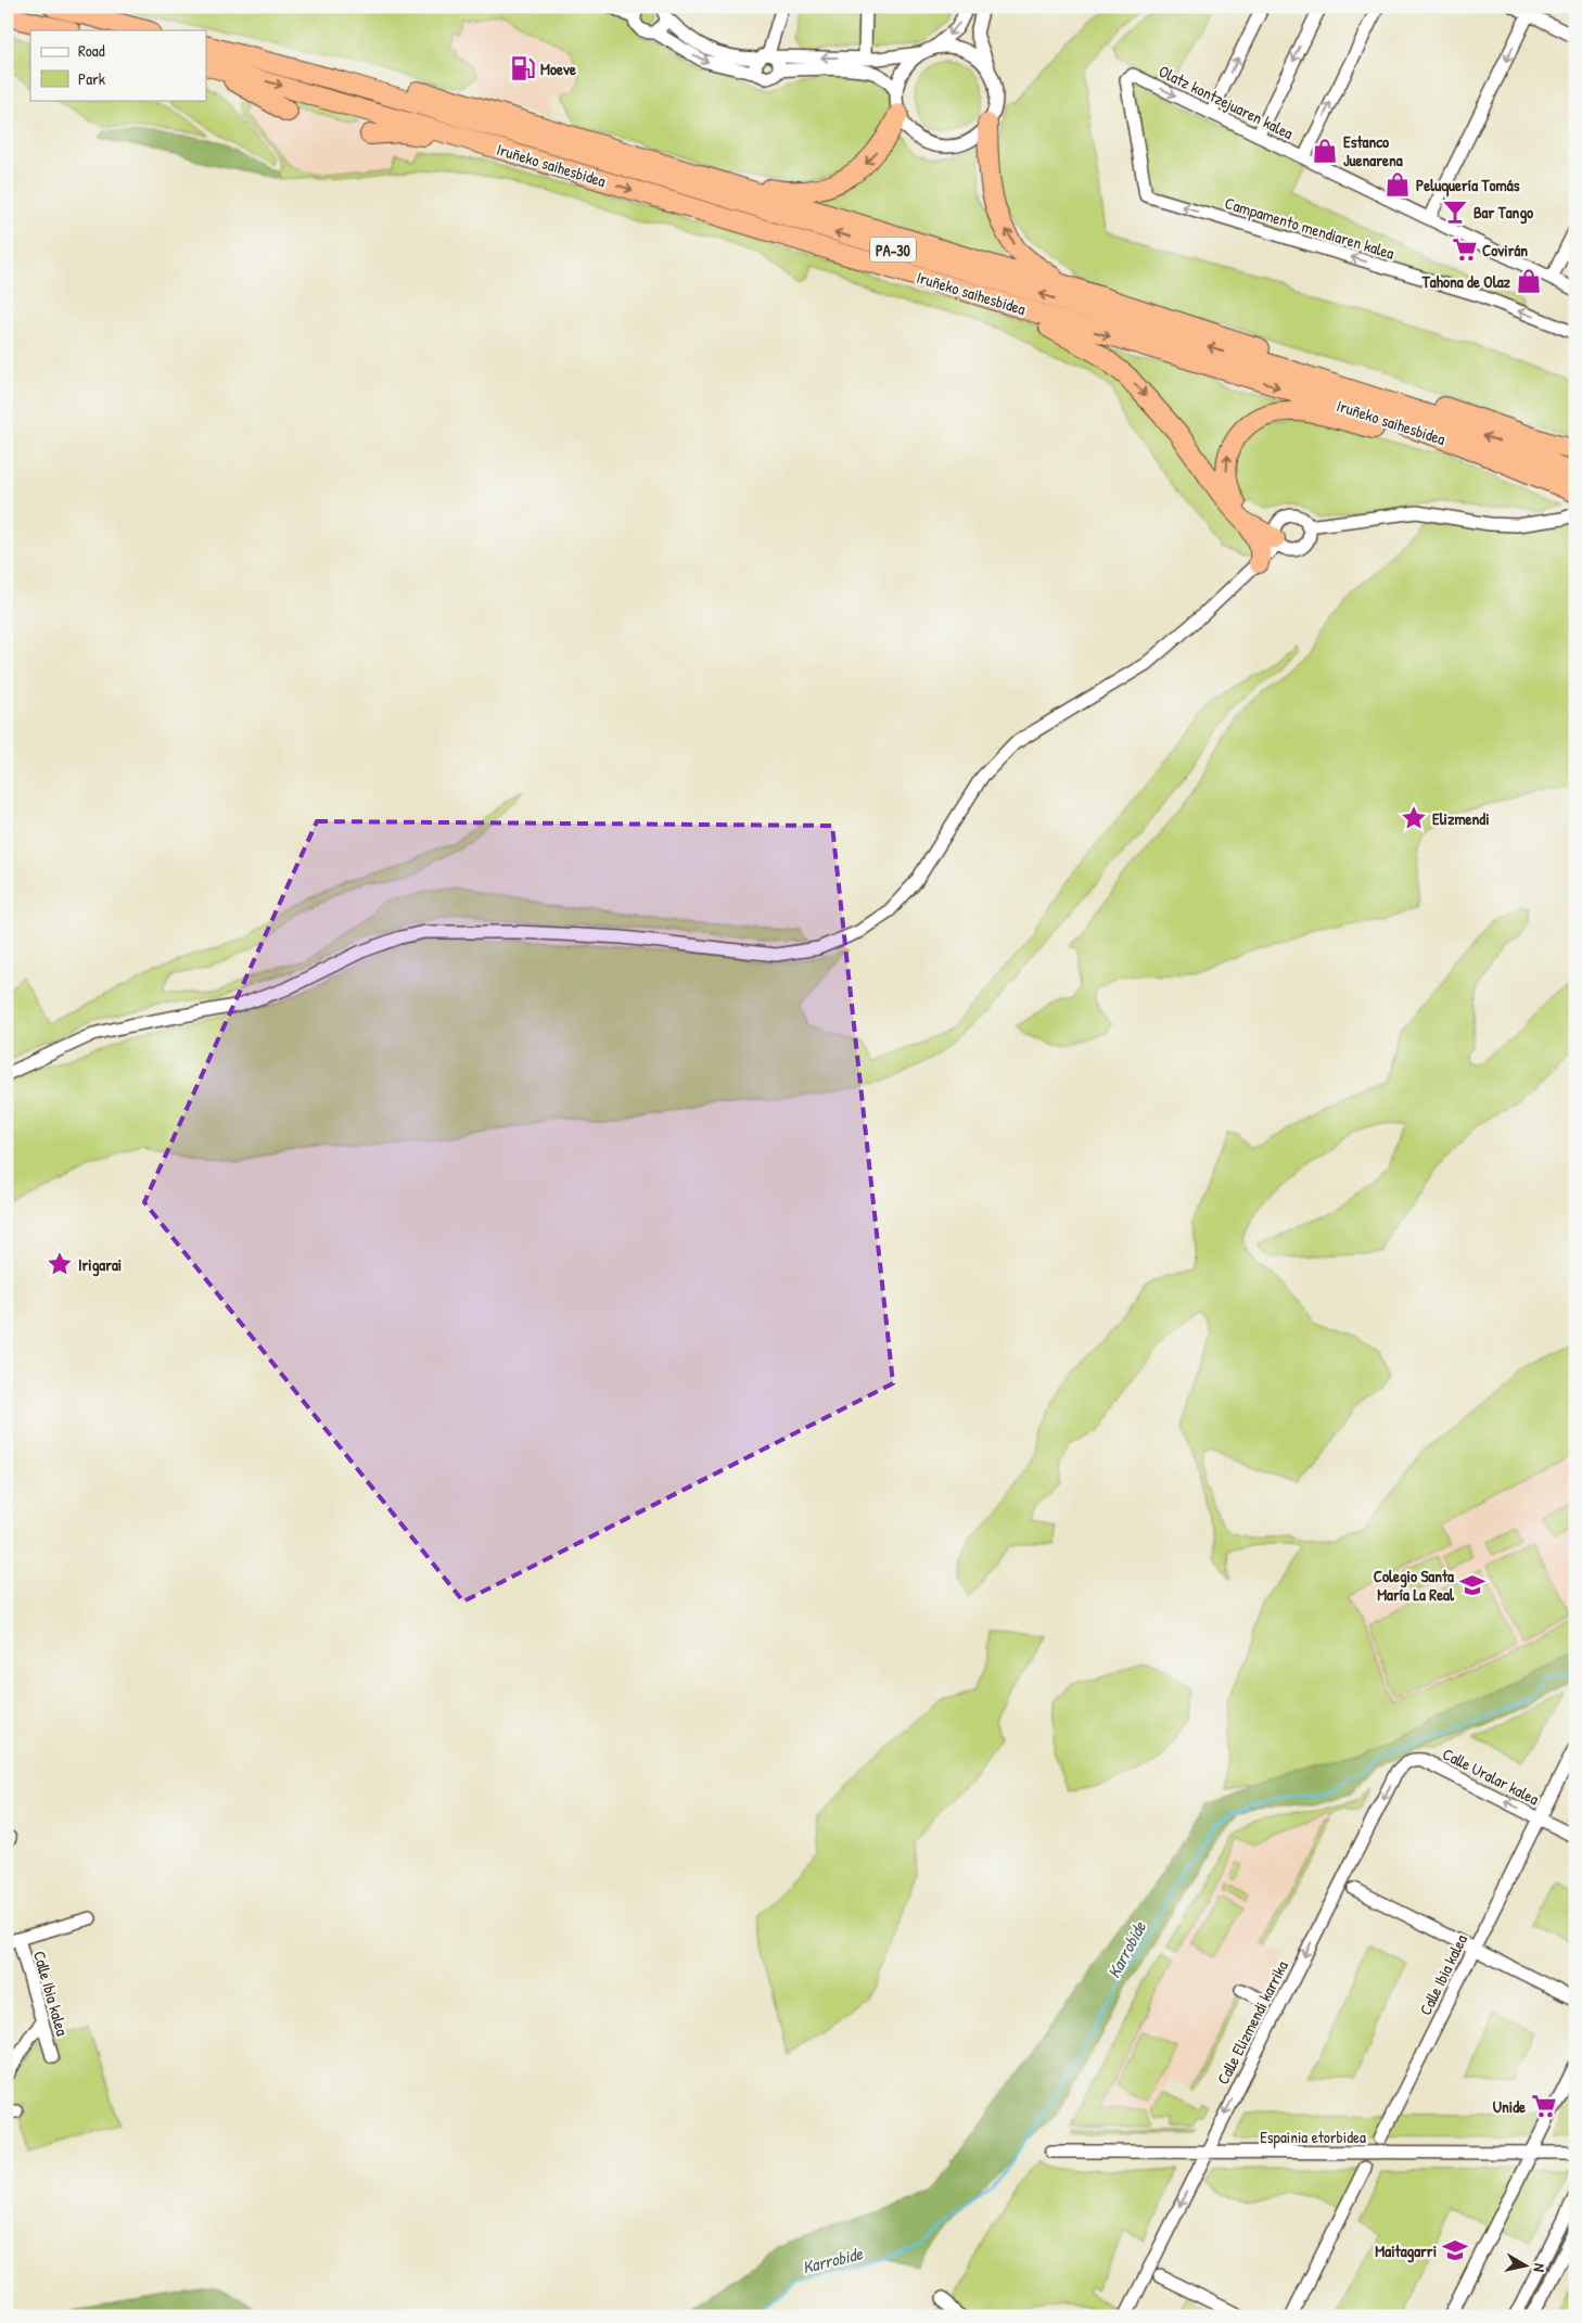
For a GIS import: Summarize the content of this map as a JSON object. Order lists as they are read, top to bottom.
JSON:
{
  "streets": {
    "highway": ["Iruñeko saihesbidea", "PA-30"],
    "street": [
      "Olatz kontzejuaren kalea",
      "Campamento mendiaren kalea",
      "Calle Uralar kalea",
      "Calle Ibia kalea",
      "Calle Elizmendi karrika",
      "Espainia etorbidea"
    ]
  },
  "crossings": [
    ["Olatz kontzejuaren kalea", "Campamento mendiaren kalea"],
    ["Calle Uralar kalea", "Calle Elizmendi karrika"],
    ["Calle Elizmendi karrika", "Espainia etorbidea"]
  ],
  "one_way": ["Campamento mendiaren kalea", "Calle Uralar kalea", "Calle Elizmendi karrika"],
  "water": ["Karrobide"],
  "places": {
    "fuel station": ["Moeve"],
    "shop": ["Estanco Juenarena", "Peluquería Tomás", "Tahona de Olaz"],
    "bar": ["Bar Tango"],
    "supermarket": ["Covirán", "Unide"],
    "place": ["Elizmendi", "Irigarai"],
    "school or university": ["Colegio Santa María La Real", "Maitagarri"]
  },
  "legend": ["Road", "Park"],
  "north": "right"
}
